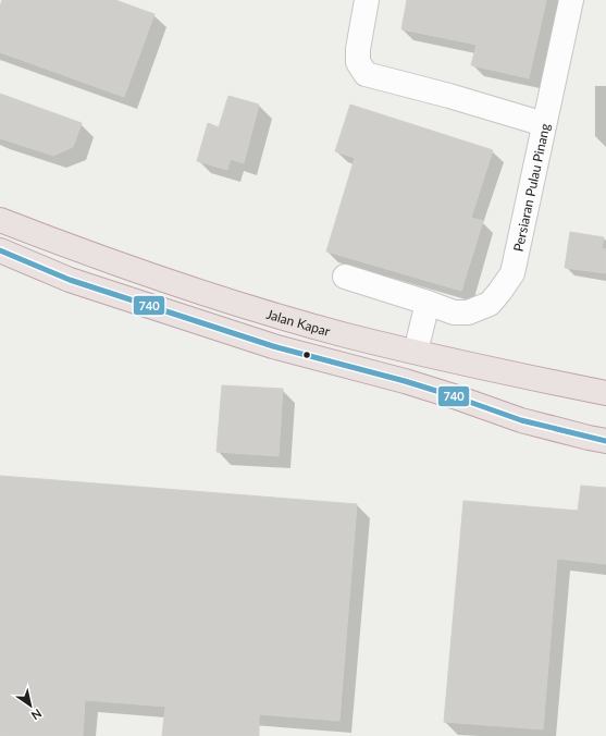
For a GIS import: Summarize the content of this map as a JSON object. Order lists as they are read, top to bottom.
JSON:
{
  "streets": {
    "highway": ["Jalan Kapar"],
    "street": ["Persiaran Pulau Pinang"]
  },
  "lines": ["transit line 740"],
  "north": "bottom right"
}
